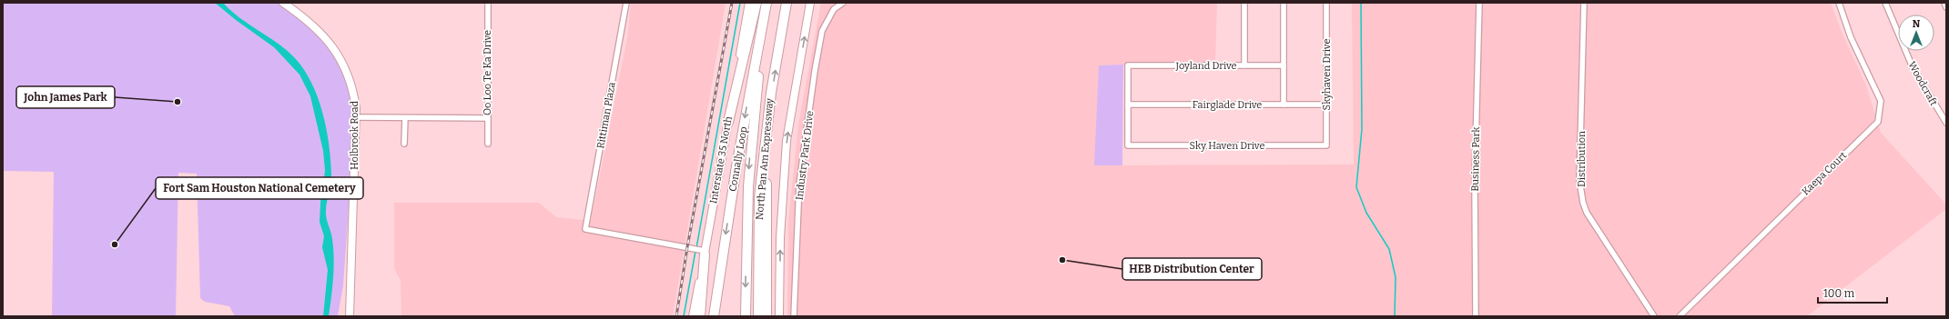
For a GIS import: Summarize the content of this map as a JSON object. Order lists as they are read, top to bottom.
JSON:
{
  "streets": {
    "highway": ["Connally Loop", "North Pan Am Expressway"],
    "main road": ["Holbrook Road", "Interstate 35 North"],
    "street": [
      "Joyland Drive",
      "Oo Loo Te Ka Drive",
      "Skyhaven Drive",
      "Woodcraft",
      "Fairglade Drive",
      "Rittiman Plaza",
      "Sky Haven Drive",
      "Industry Park Drive",
      "Business Park",
      "Distribution",
      "Kaepa Court"
    ]
  },
  "crossings": [
    ["Joyland Drive", "Fairglade Drive"],
    ["Joyland Drive", "Sky Haven Drive"],
    ["Skyhaven Drive", "Fairglade Drive"],
    ["Skyhaven Drive", "Sky Haven Drive"],
    ["Fairglade Drive", "Sky Haven Drive"],
    ["Rittiman Plaza", "Interstate 35 North"]
  ],
  "places": ["John James Park", "Fort Sam Houston National Cemetery", "HEB Distribution Center"],
  "scale_bar": "100 m",
  "north": "top"
}
